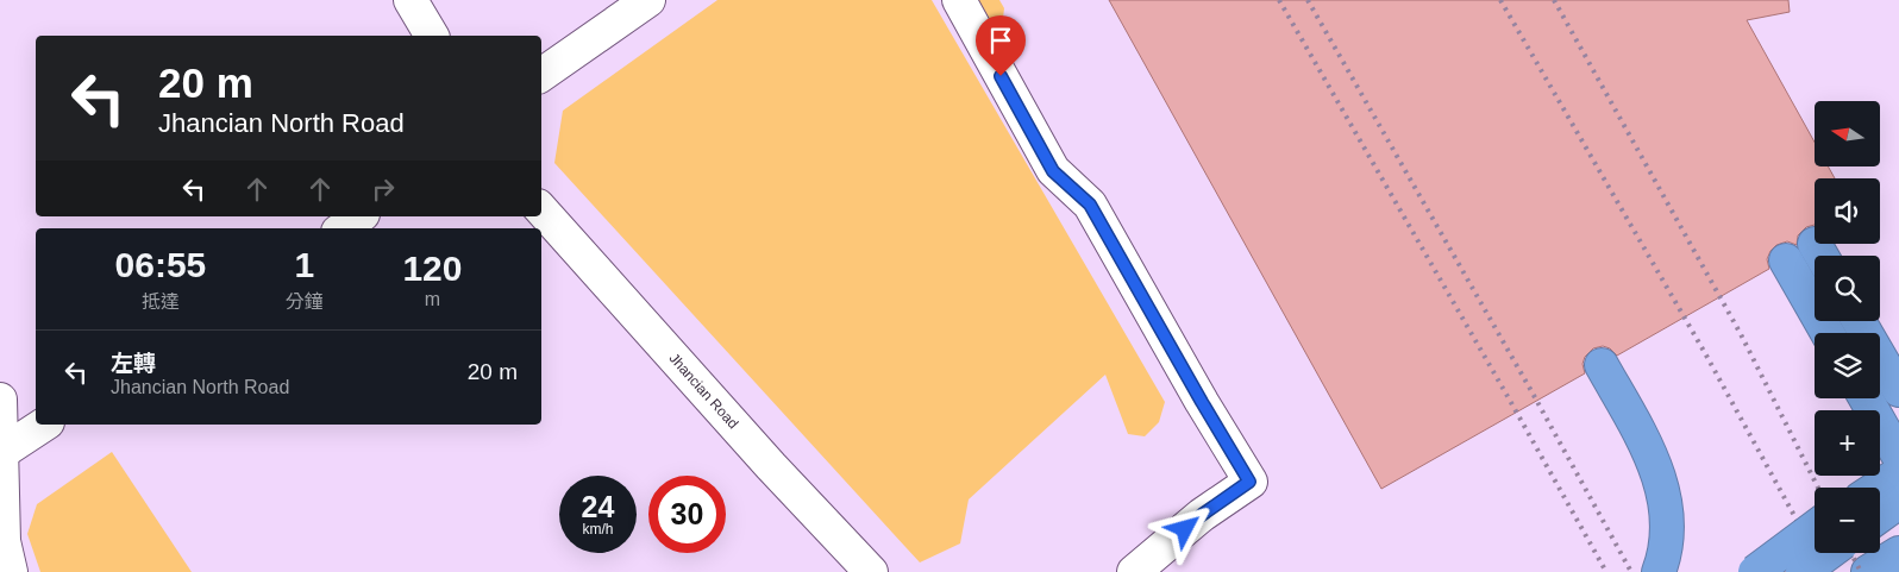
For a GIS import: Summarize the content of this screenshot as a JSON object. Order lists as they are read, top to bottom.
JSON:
{
  "streets": {
    "street": ["Jhancian Road"]
  },
  "north": "left",
  "page": {
    "turn": ["20 m", "Jhancian North Road"],
    "map_buttons": ["+", "−"],
    "eta": [
      "06:55",
      "抵達",
      "1",
      "分鐘",
      "120",
      "m"
    ],
    "list": [
      {
        "name": "左轉",
        "note": "Jhancian North Road",
        "value": "20 m"
      }
    ],
    "speed": "24 km/h",
    "limit": "30"
  }
}
